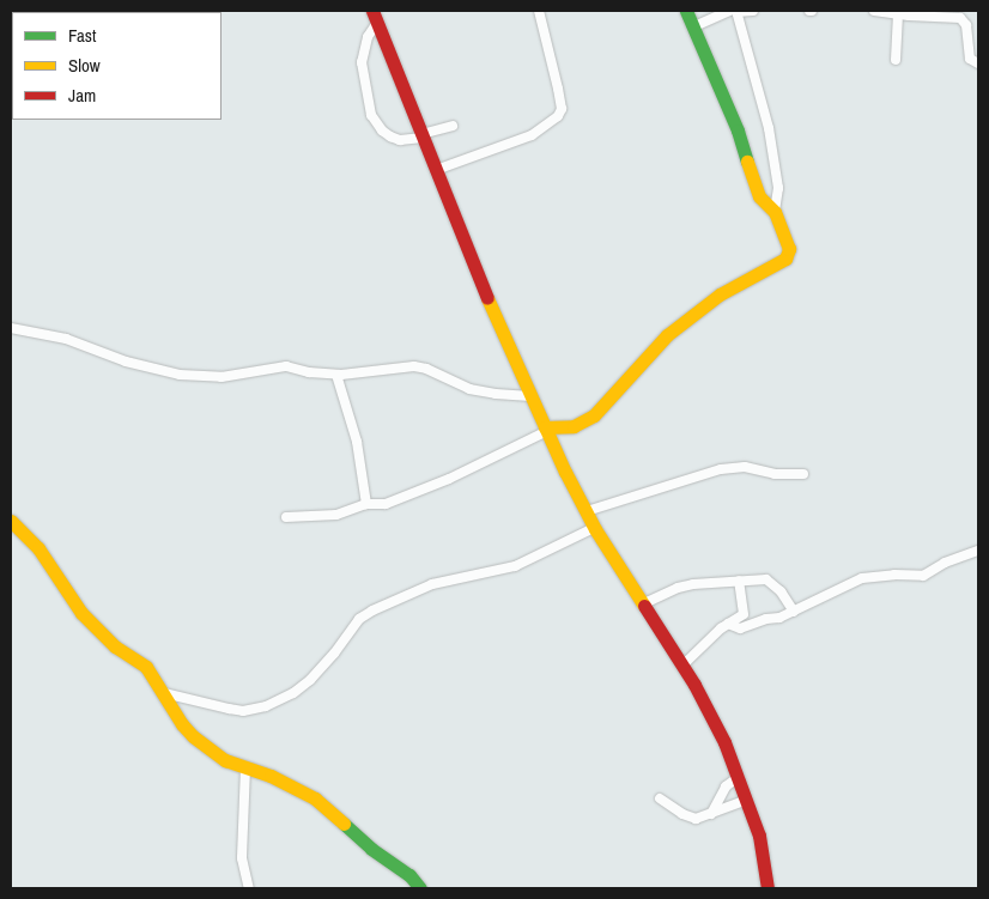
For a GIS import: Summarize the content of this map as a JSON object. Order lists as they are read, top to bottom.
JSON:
{
  "legend": ["Fast", "Slow", "Jam"]
}
